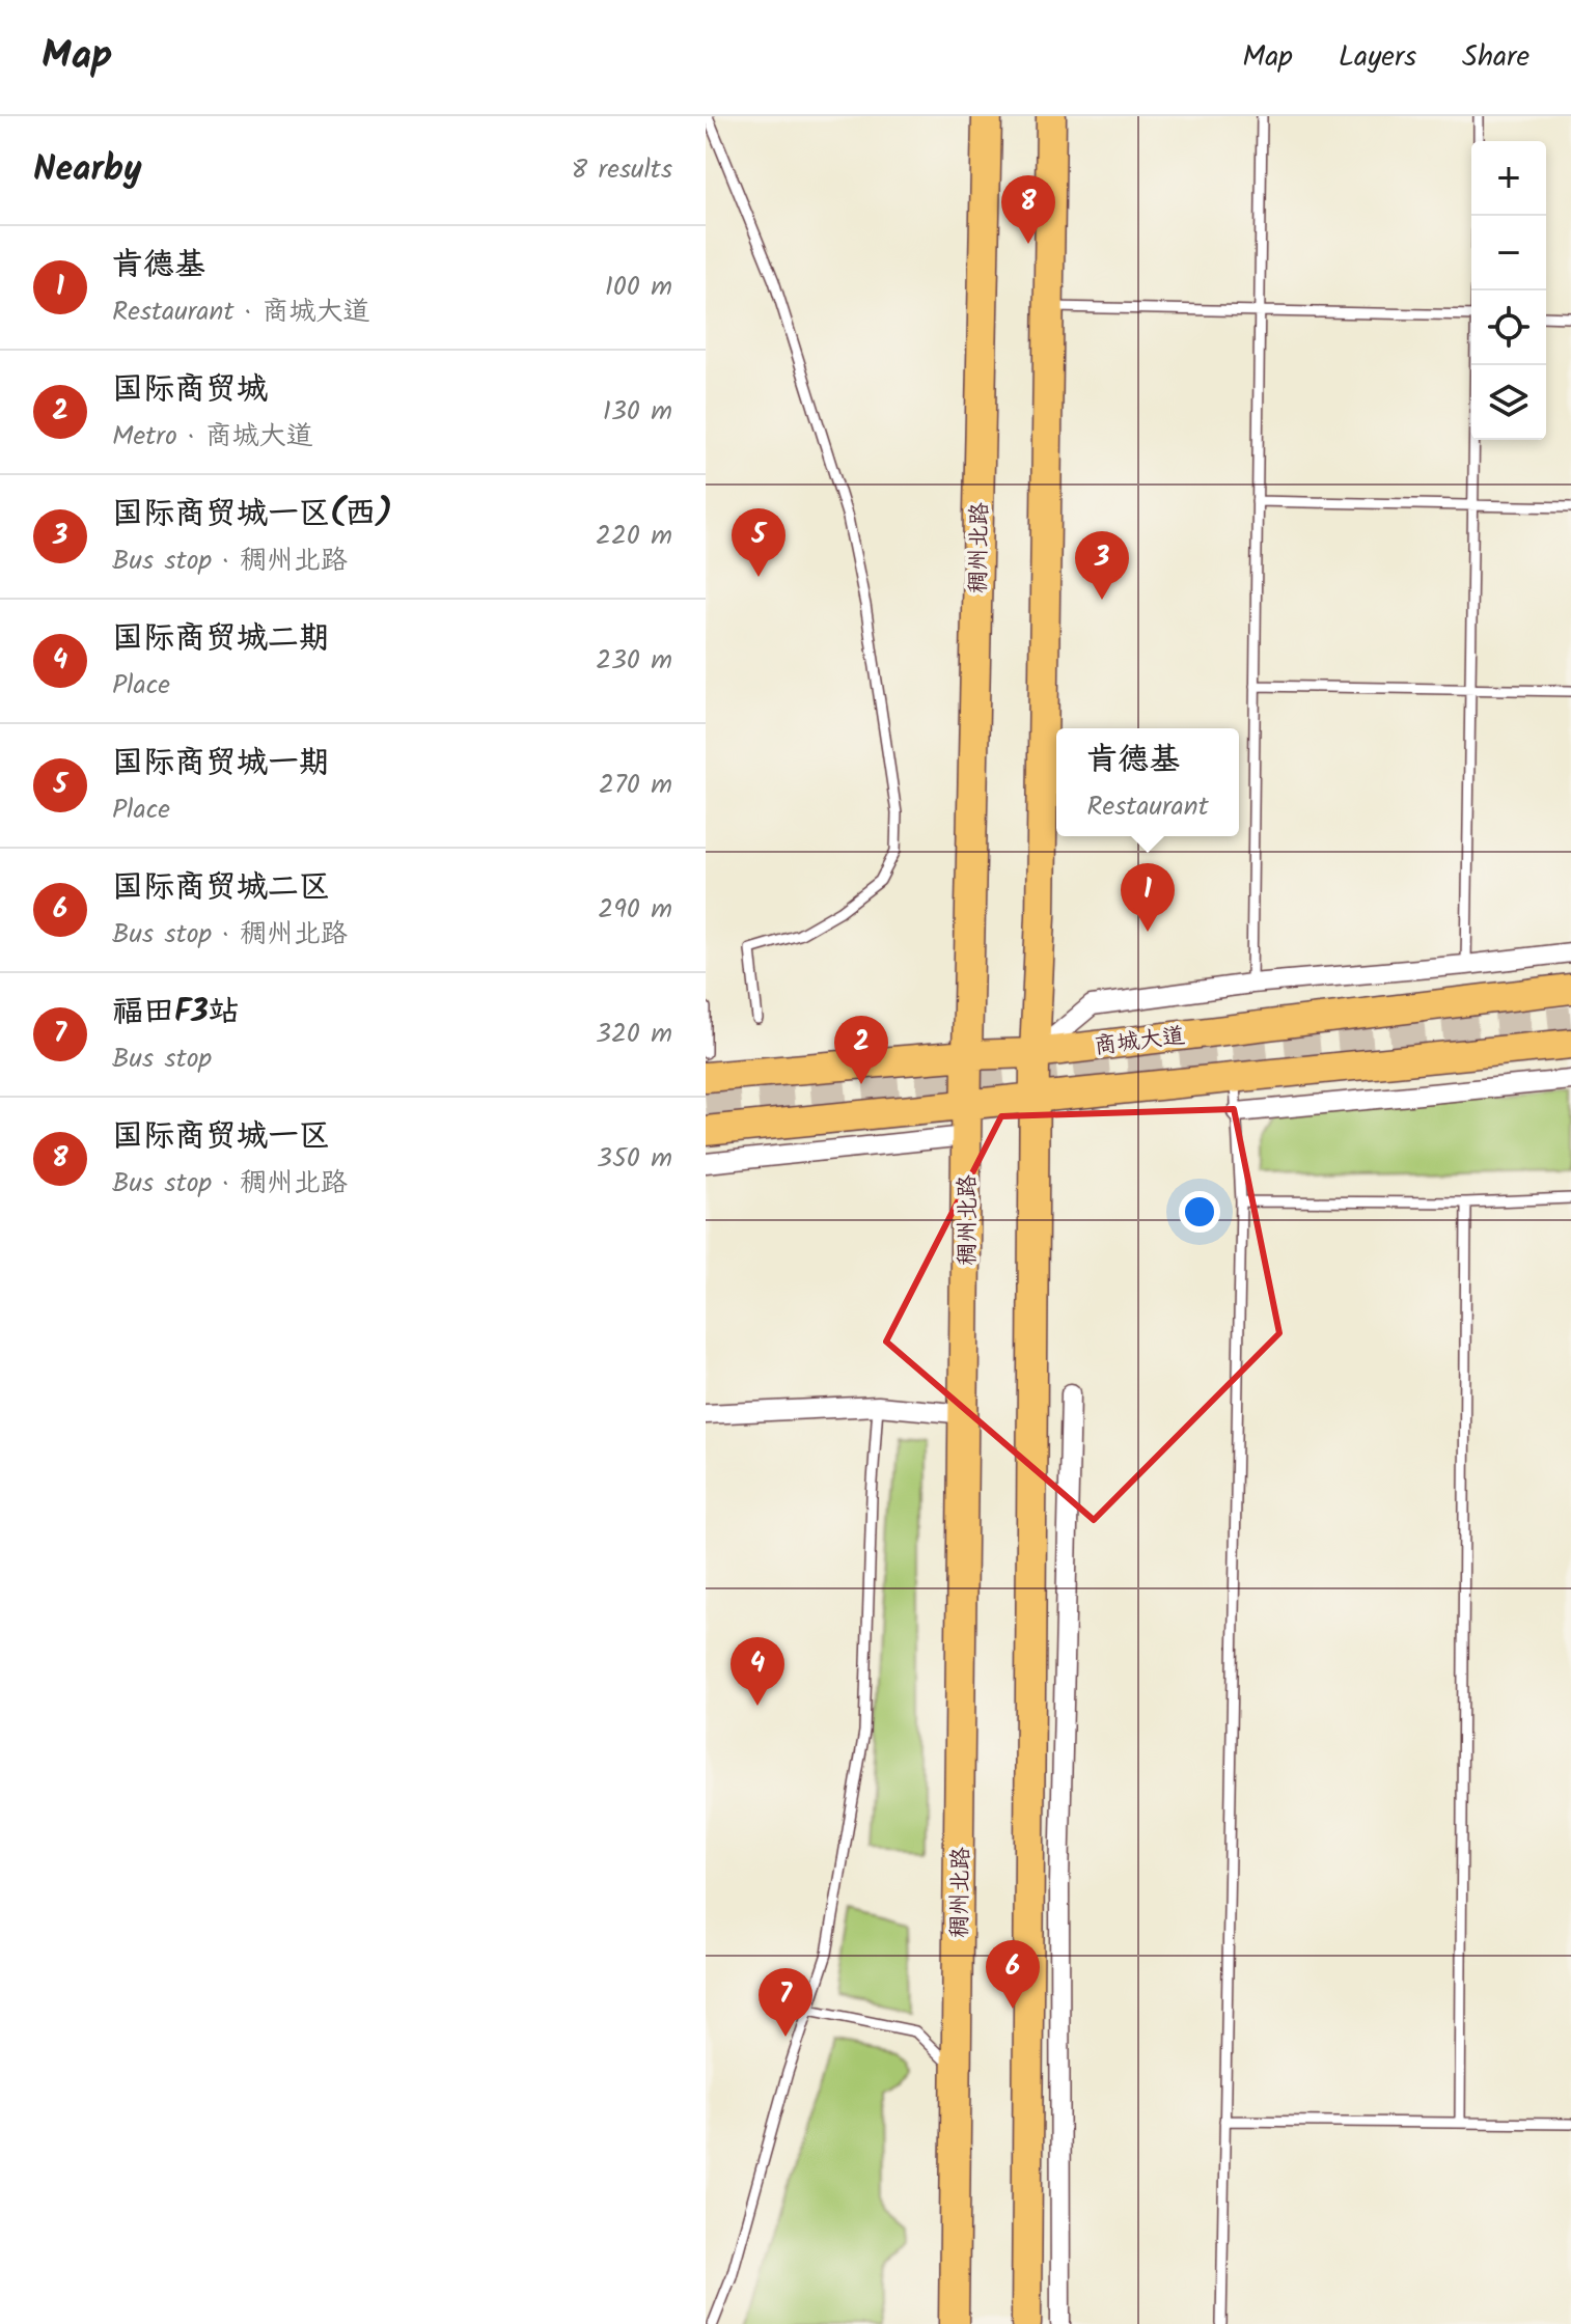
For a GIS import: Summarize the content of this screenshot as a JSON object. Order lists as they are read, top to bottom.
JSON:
{
  "streets": {
    "main road": ["稠州北路", "商城大道"]
  },
  "crossings": [
    ["稠州北路", "商城大道"]
  ],
  "page": {
    "header": "Map",
    "nav": ["Map", "Layers", "Share"],
    "heading": ["Nearby", "8 results"],
    "map_buttons": ["+", "−"],
    "pins": [
      "8",
      "5",
      "3",
      "1",
      "2",
      "4",
      "6",
      "7"
    ],
    "list": [
      {
        "mark": "1",
        "name": "肯德基",
        "note": "Restaurant · 商城大道",
        "value": "100 m"
      },
      {
        "mark": "2",
        "name": "国际商贸城",
        "note": "Metro · 商城大道",
        "value": "130 m"
      },
      {
        "mark": "3",
        "name": "国际商贸城一区(西)",
        "note": "Bus stop · 稠州北路",
        "value": "220 m"
      },
      {
        "mark": "4",
        "name": "国际商贸城二期",
        "note": "Place",
        "value": "230 m"
      },
      {
        "mark": "5",
        "name": "国际商贸城一期",
        "note": "Place",
        "value": "270 m"
      },
      {
        "mark": "6",
        "name": "国际商贸城二区",
        "note": "Bus stop · 稠州北路",
        "value": "290 m"
      },
      {
        "mark": "7",
        "name": "福田F3站",
        "note": "Bus stop",
        "value": "320 m"
      },
      {
        "mark": "8",
        "name": "国际商贸城一区",
        "note": "Bus stop · 稠州北路",
        "value": "350 m"
      }
    ],
    "popup": ["肯德基", "Restaurant"]
  }
}
